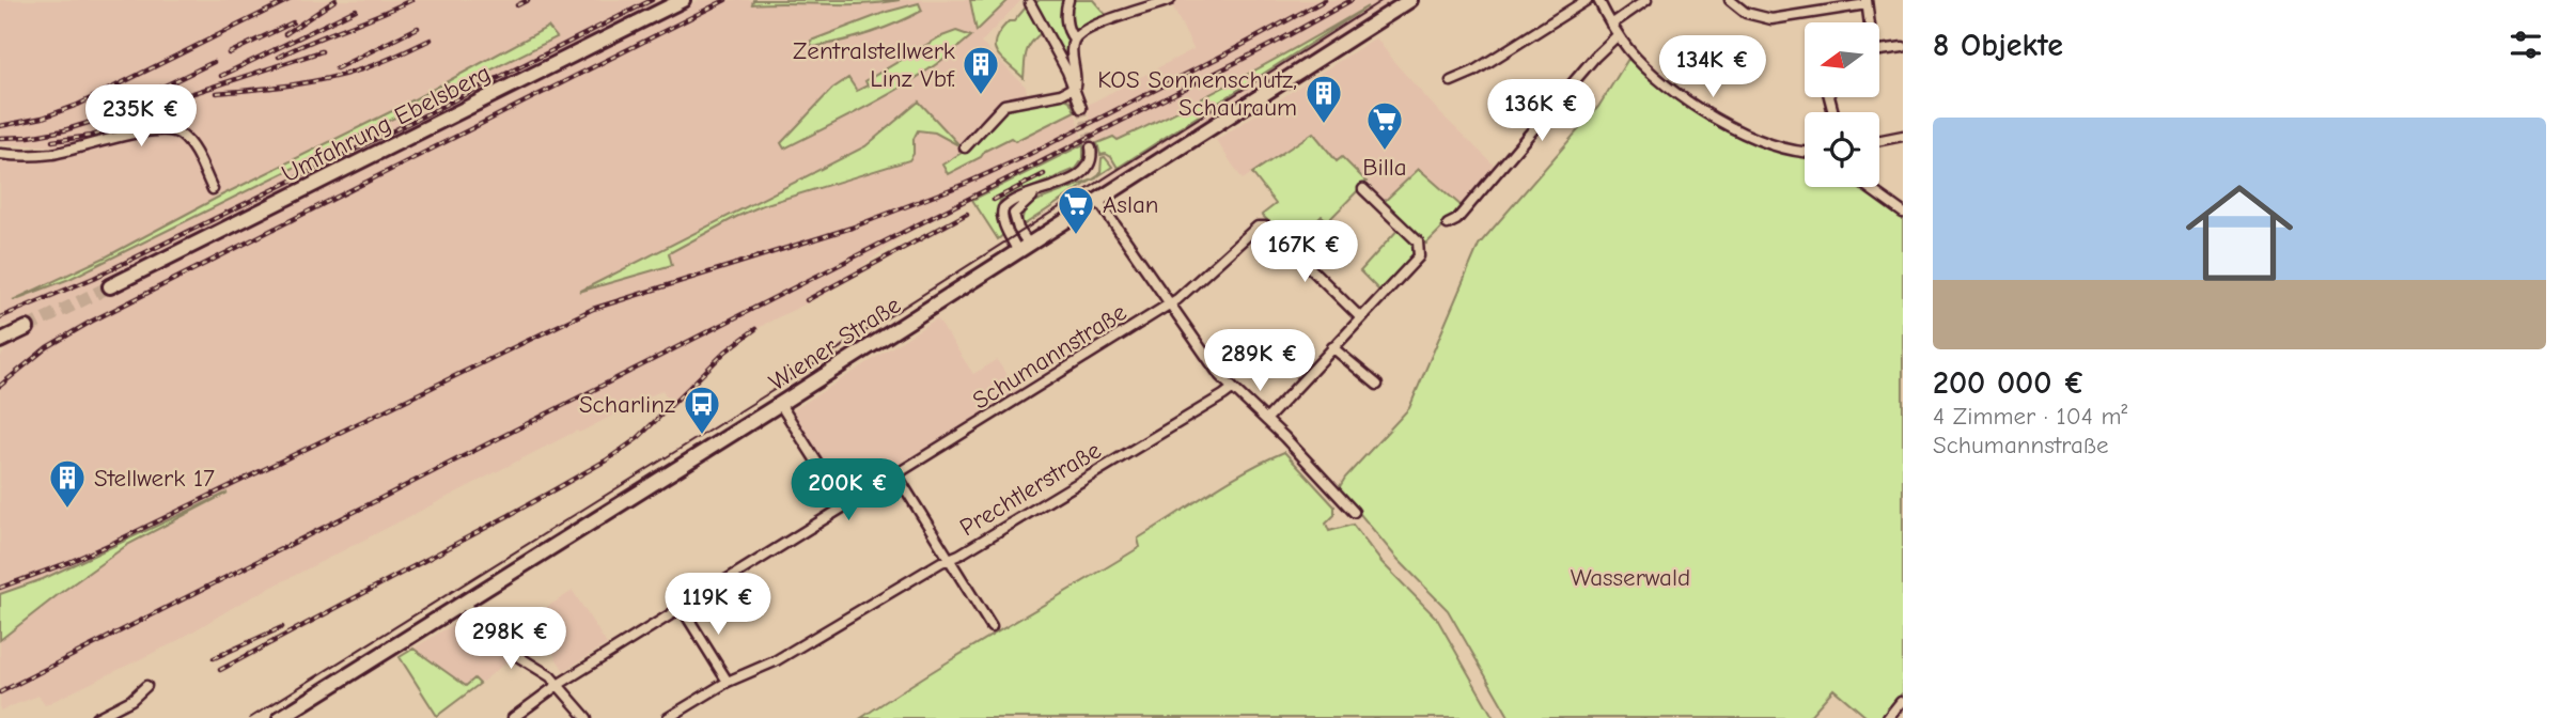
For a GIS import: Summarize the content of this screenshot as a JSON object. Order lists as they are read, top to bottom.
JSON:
{
  "streets": {
    "main road": ["Umfahrung Ebelsberg", "Wiener Straße"],
    "street": ["Schumannstraße", "Prechtlerstraße"]
  },
  "parks": ["Wasserwald"],
  "places": {
    "building": ["Zentralstellwerk Linz Vbf.", "KOS Sonnenschutz, Schauraum", "Stellwerk 17"],
    "supermarket": ["Billa", "Aslan"],
    "bus stop": ["Scharlinz"]
  },
  "north": "left",
  "page": {
    "heading": "8 Objekte",
    "price": [
      "134K €",
      "136K €",
      "235K €",
      "167K €",
      "289K €",
      "200K €",
      "119K €",
      "298K €"
    ],
    "list": [
      {
        "name": "200 000 €",
        "note": "4 Zimmer · 104 m² · Schumannstraße"
      }
    ]
  }
}
